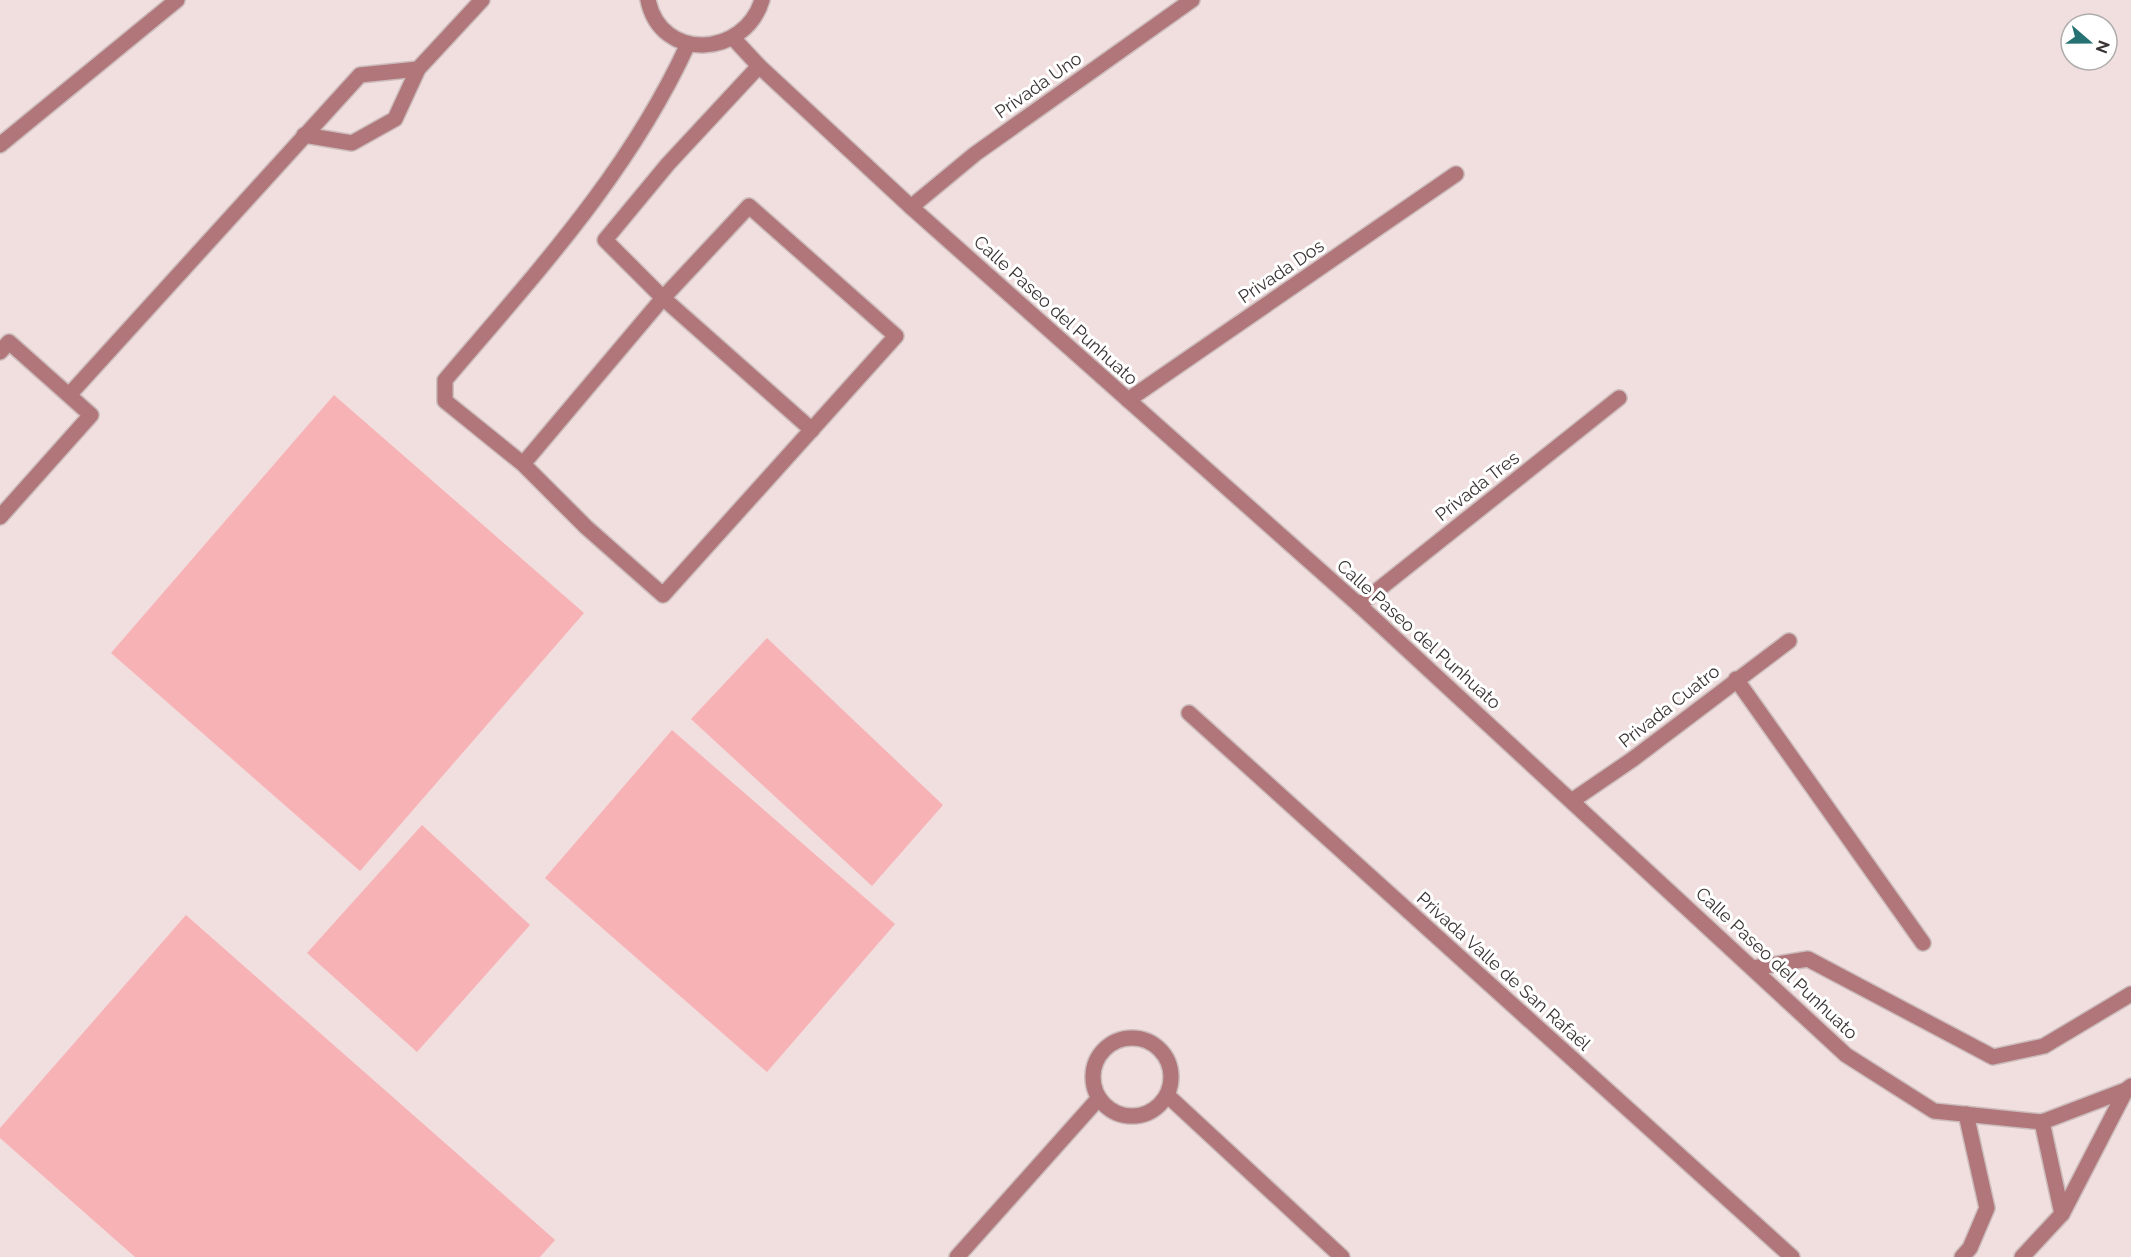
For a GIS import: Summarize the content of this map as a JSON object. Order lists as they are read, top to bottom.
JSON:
{
  "streets": {
    "street": [
      "Privada Uno",
      "Privada Dos",
      "Calle Paseo del Punhuato",
      "Privada Tres",
      "Privada Cuatro",
      "Privada Valle de San Rafaél"
    ]
  },
  "crossings": [
    ["Privada Uno", "Calle Paseo del Punhuato"],
    ["Privada Dos", "Calle Paseo del Punhuato"],
    ["Calle Paseo del Punhuato", "Privada Tres"],
    ["Calle Paseo del Punhuato", "Privada Cuatro"]
  ],
  "north": "right"
}
